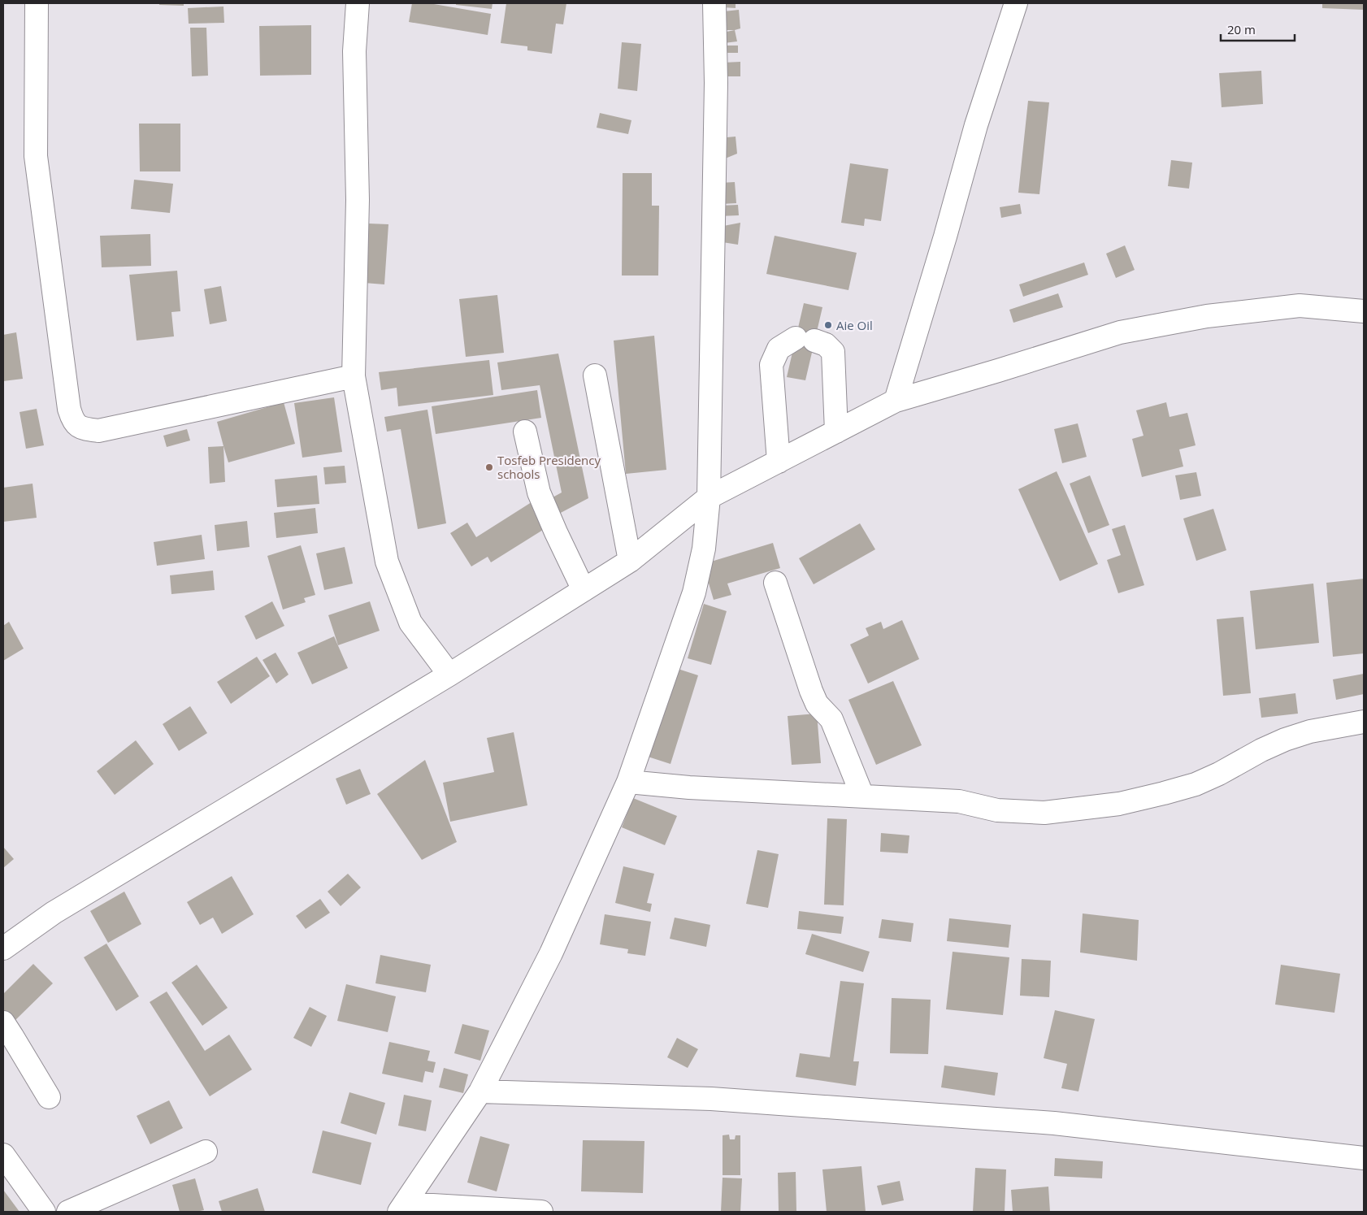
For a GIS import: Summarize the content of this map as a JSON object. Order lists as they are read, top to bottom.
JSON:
{
  "places": ["Aie Oil", "Tosfeb Presidency schools"],
  "scale_bar": "20 m"
}
